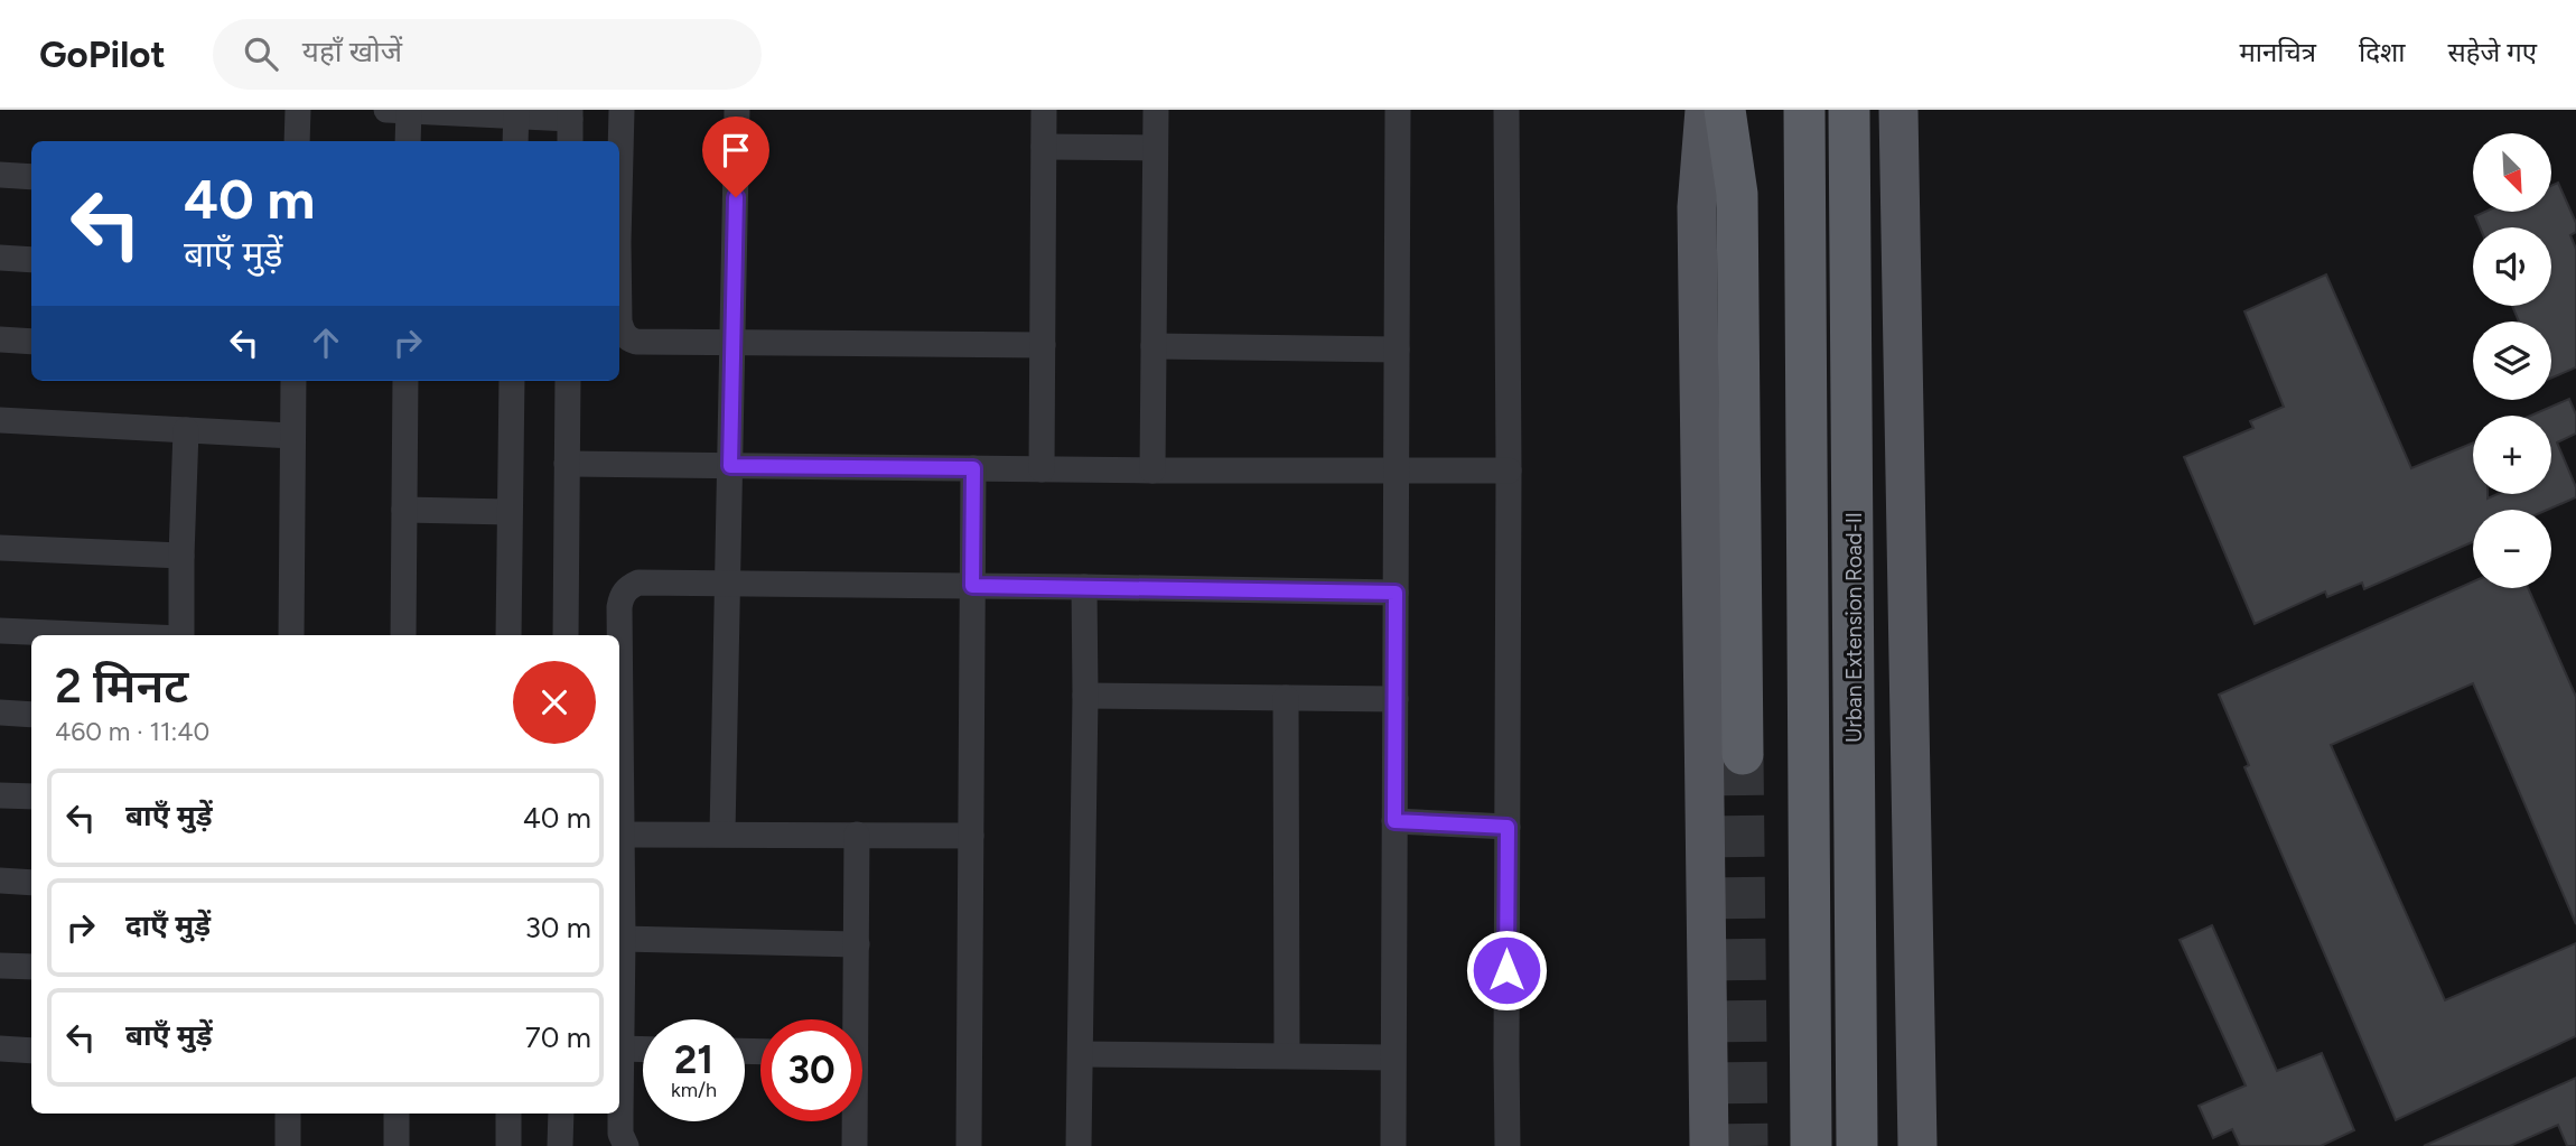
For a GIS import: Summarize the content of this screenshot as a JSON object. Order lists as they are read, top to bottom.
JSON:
{
  "streets": {
    "highway": ["Urban Extension Road-II"]
  },
  "north": "bottom right",
  "page": {
    "header": "GoPilot",
    "search": "यहाँ खोजें",
    "nav": ["मानचित्र", "दिशा", "सहेजे गए"],
    "map_buttons": ["+", "−"],
    "turn": ["40 m", "बाएँ मुड़ें"],
    "heading": ["2 मिनट", "460 m · 11:40"],
    "list": [
      {
        "name": "बाएँ मुड़ें",
        "value": "40 m"
      },
      {
        "name": "दाएँ मुड़ें",
        "value": "30 m"
      },
      {
        "name": "बाएँ मुड़ें",
        "value": "70 m"
      }
    ],
    "speed": "21 km/h",
    "limit": "30"
  }
}
